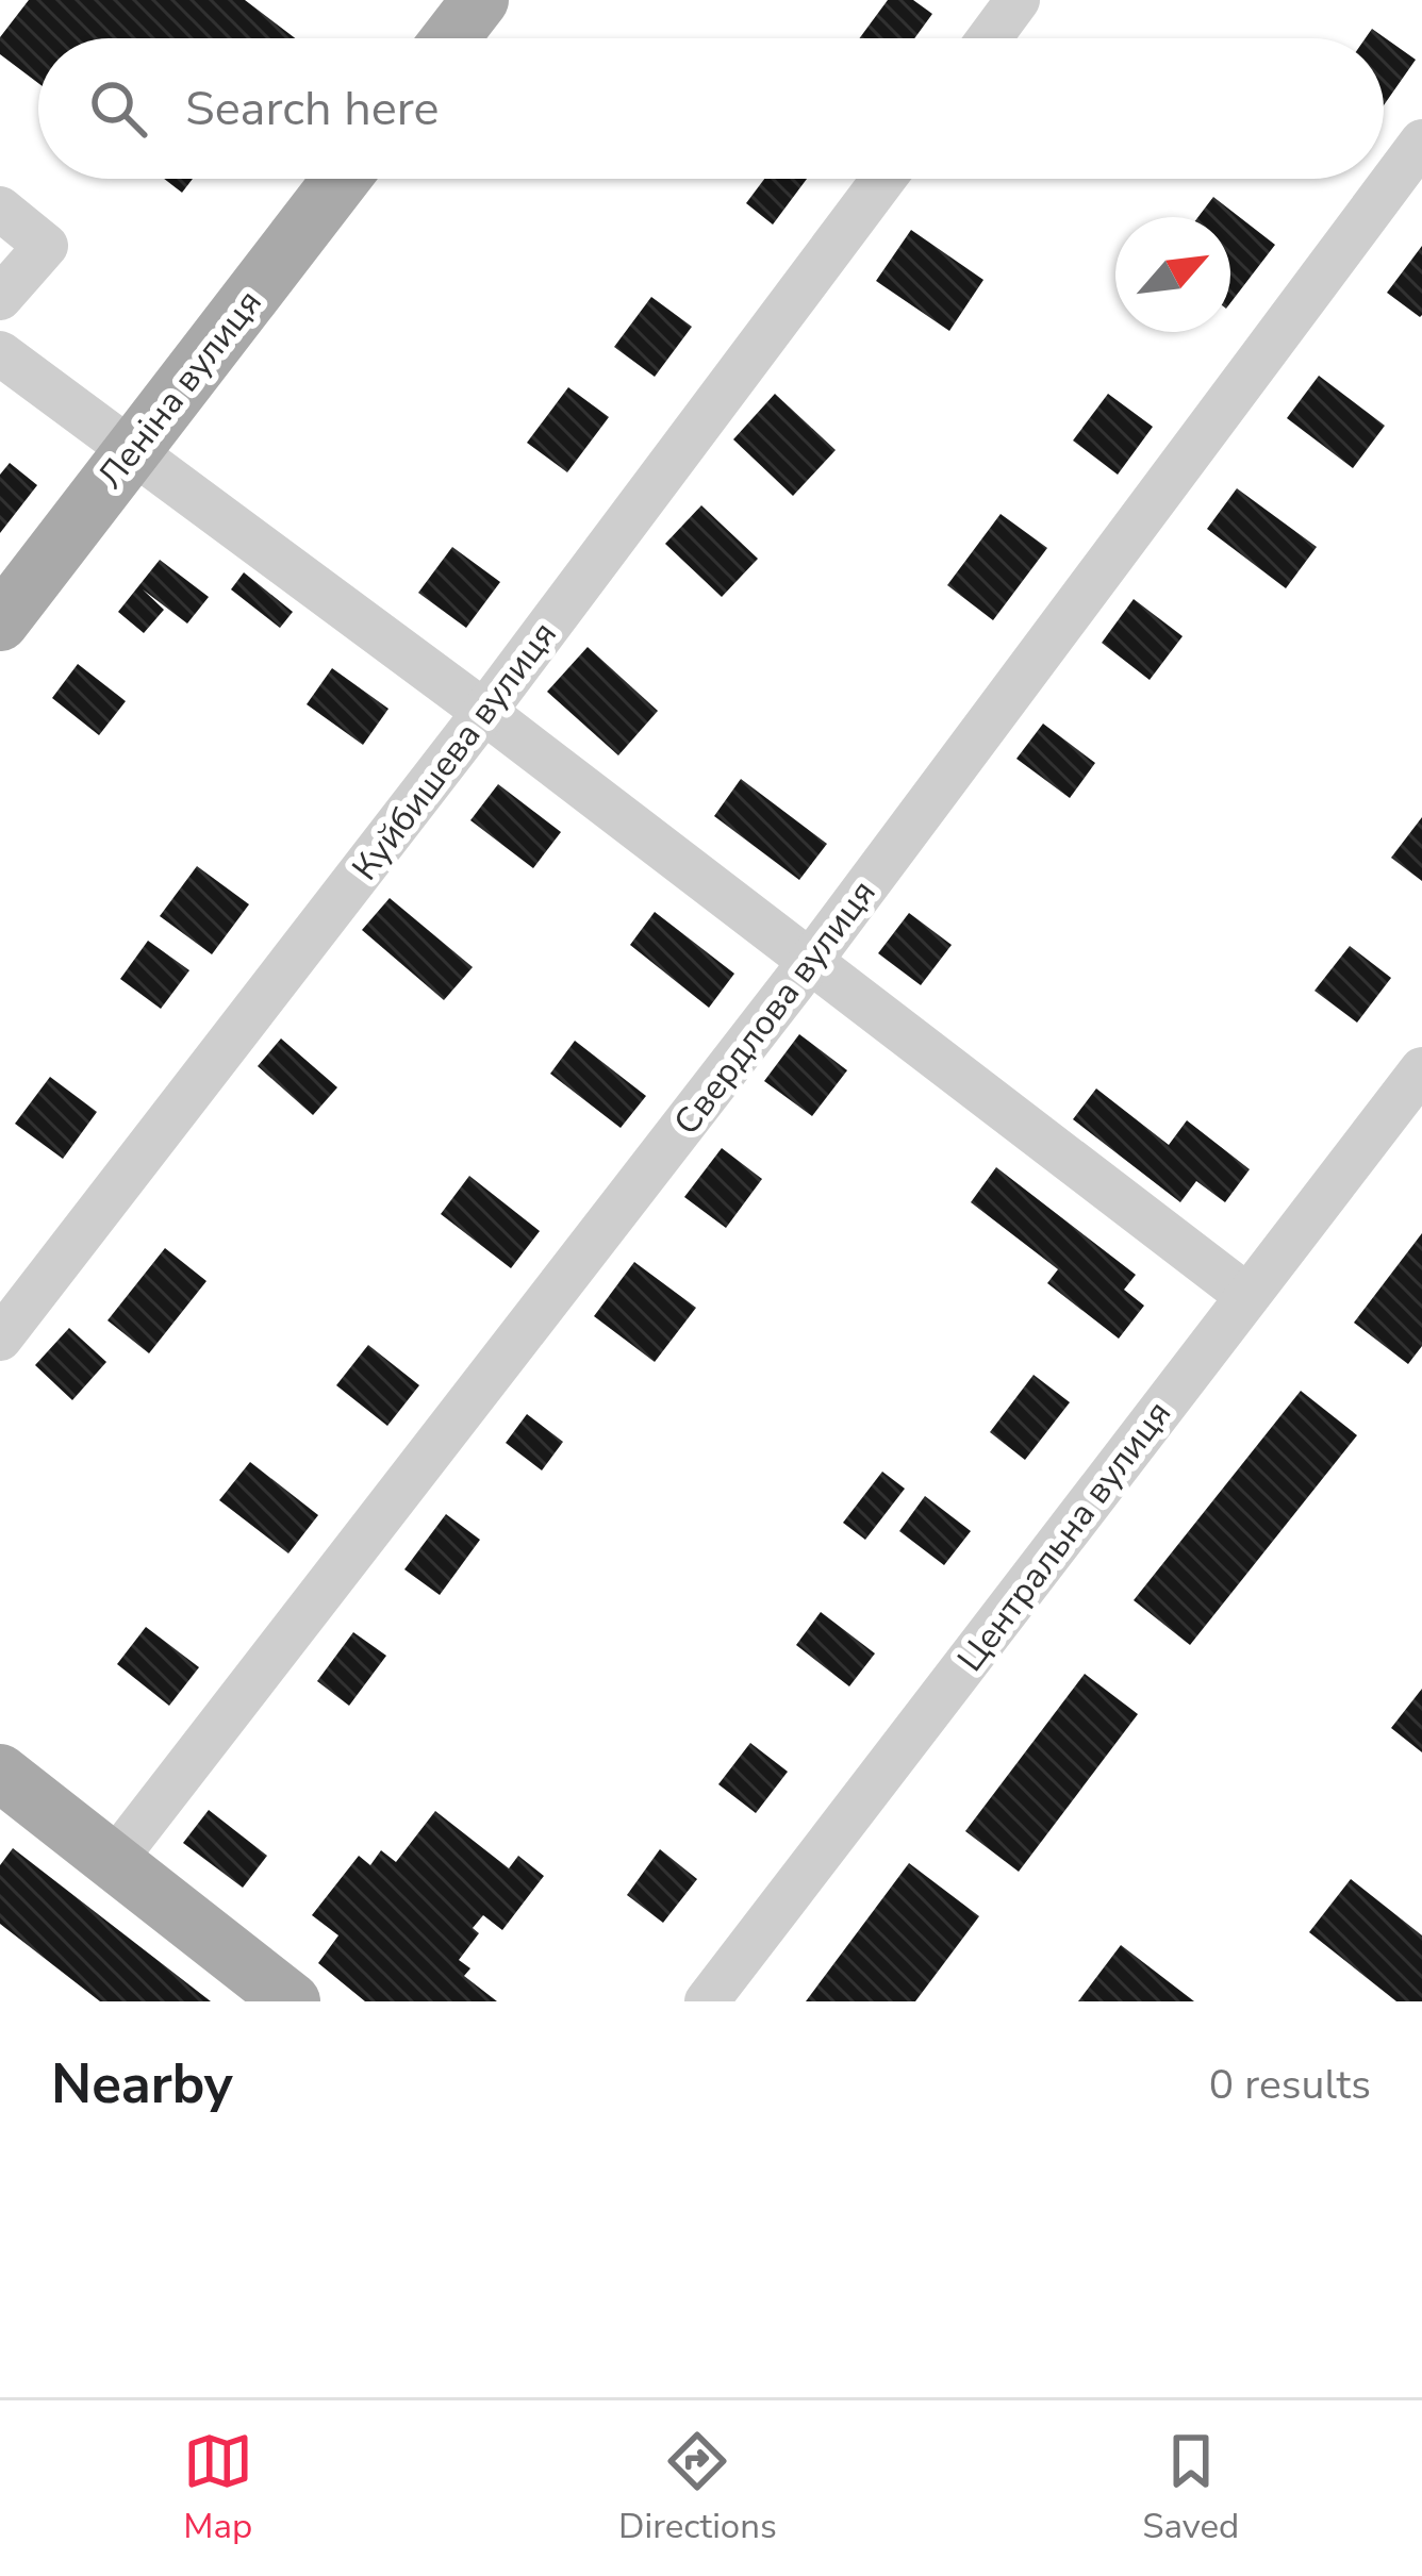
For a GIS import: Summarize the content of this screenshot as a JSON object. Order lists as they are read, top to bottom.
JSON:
{
  "streets": {
    "main road": ["Леніна вулиця"],
    "street": ["Куйбишева вулиця", "Свердлова вулиця", "Центральна вулиця"]
  },
  "north": "top right",
  "page": {
    "search": "Search here",
    "heading": ["Nearby", "0 results"],
    "nav": ["Map", "Directions", "Saved"]
  }
}
